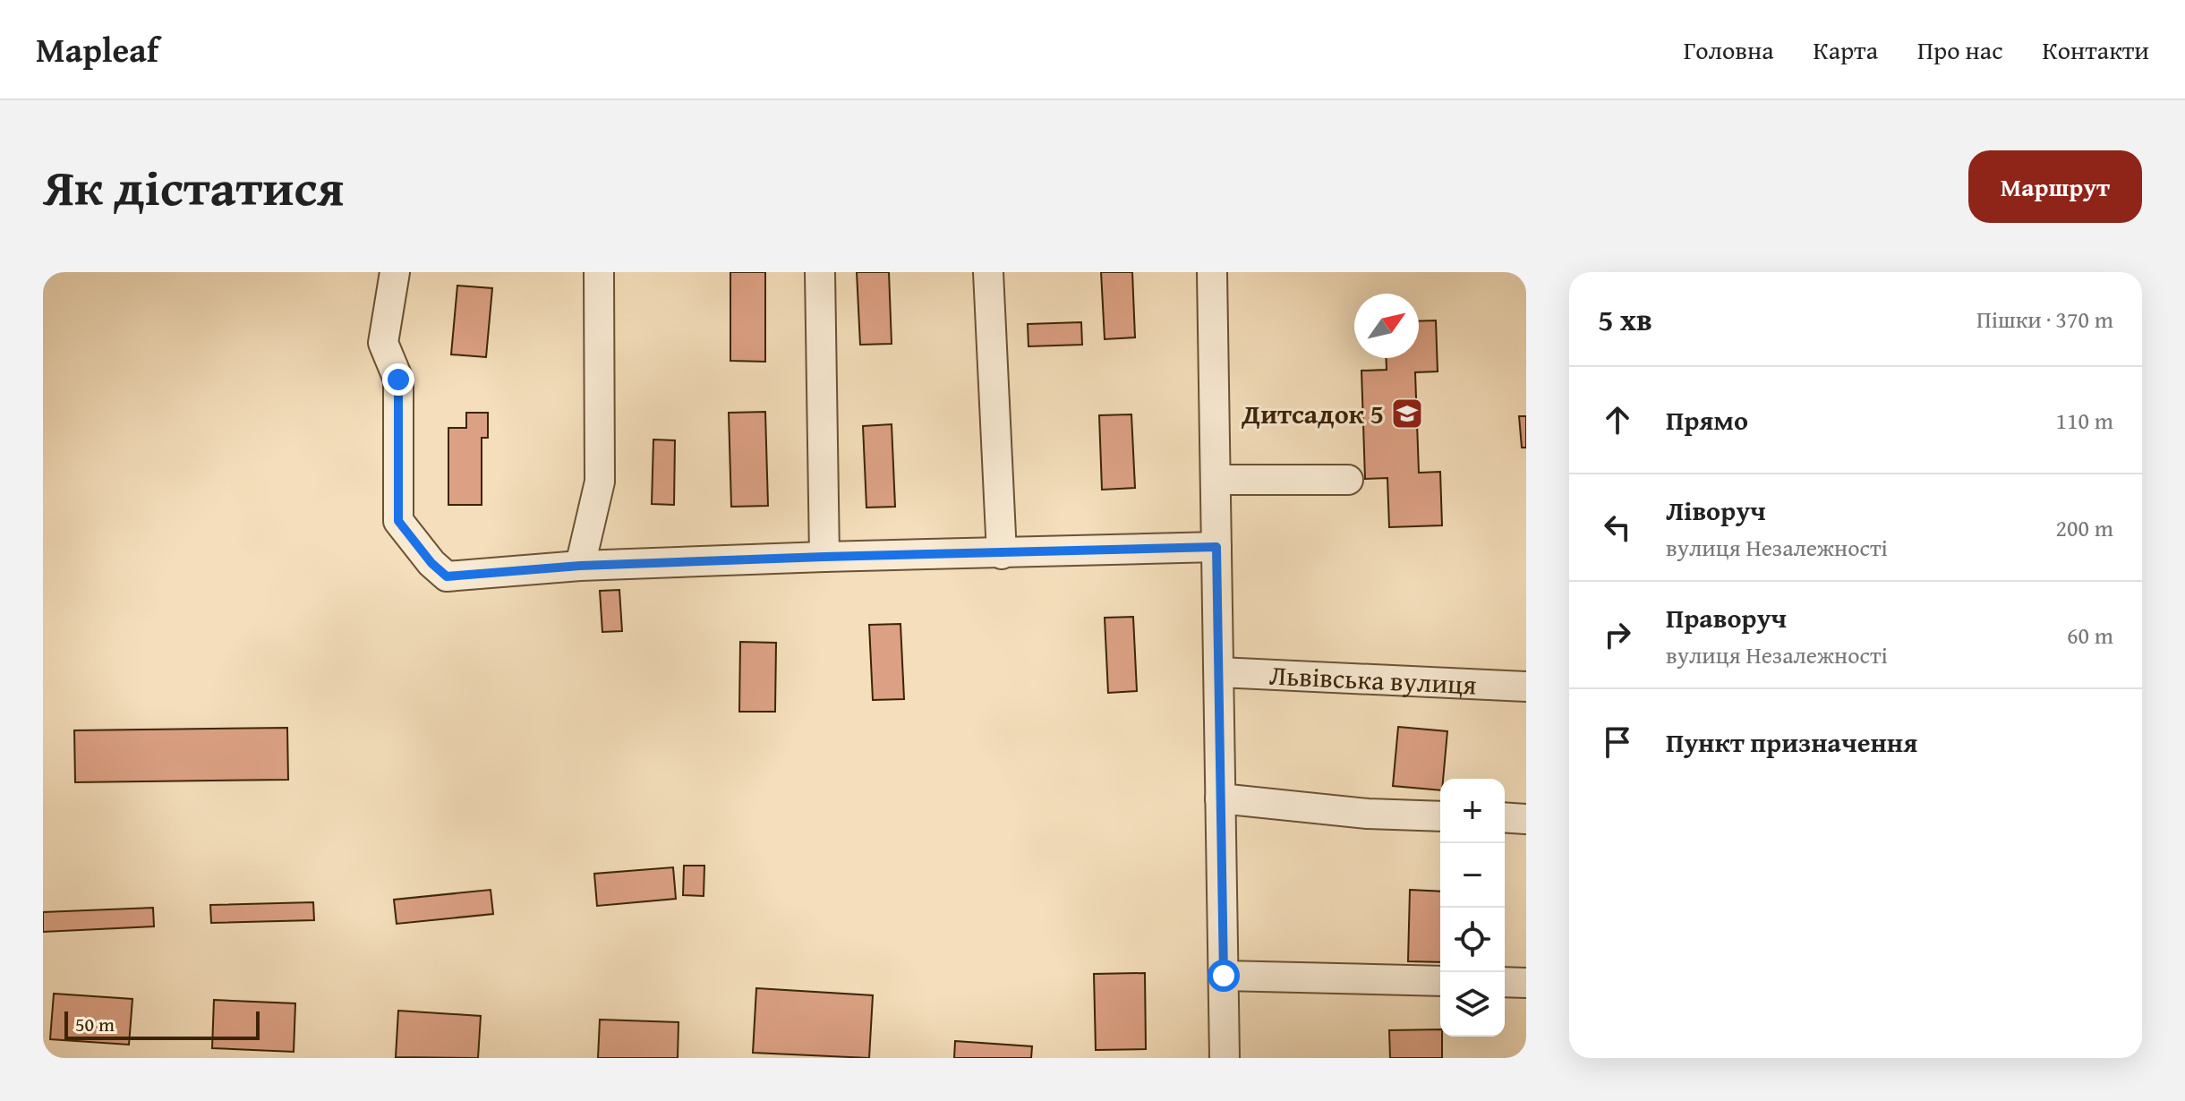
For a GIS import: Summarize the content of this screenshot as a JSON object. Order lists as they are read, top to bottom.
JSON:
{
  "streets": {
    "street": ["Львівська вулиця"]
  },
  "places": {
    "school or university": ["Дитсадок 5"]
  },
  "scale_bar": "50 m",
  "north": "top right",
  "page": {
    "header": "Mapleaf",
    "nav": [
      "Головна",
      "Карта",
      "Про нас",
      "Контакти"
    ],
    "title": "Як дістатися",
    "buttons": "Маршрут",
    "heading": ["5 хв", "Пішки · 370 m"],
    "list": [
      ["Прямо", "110 m"],
      ["Ліворуч", "вулиця Незалежності", "200 m"],
      ["Праворуч", "вулиця Незалежності", "60 m"],
      "Пункт призначення"
    ],
    "map_buttons": ["+", "−"],
    "scale": "50 m"
  }
}
